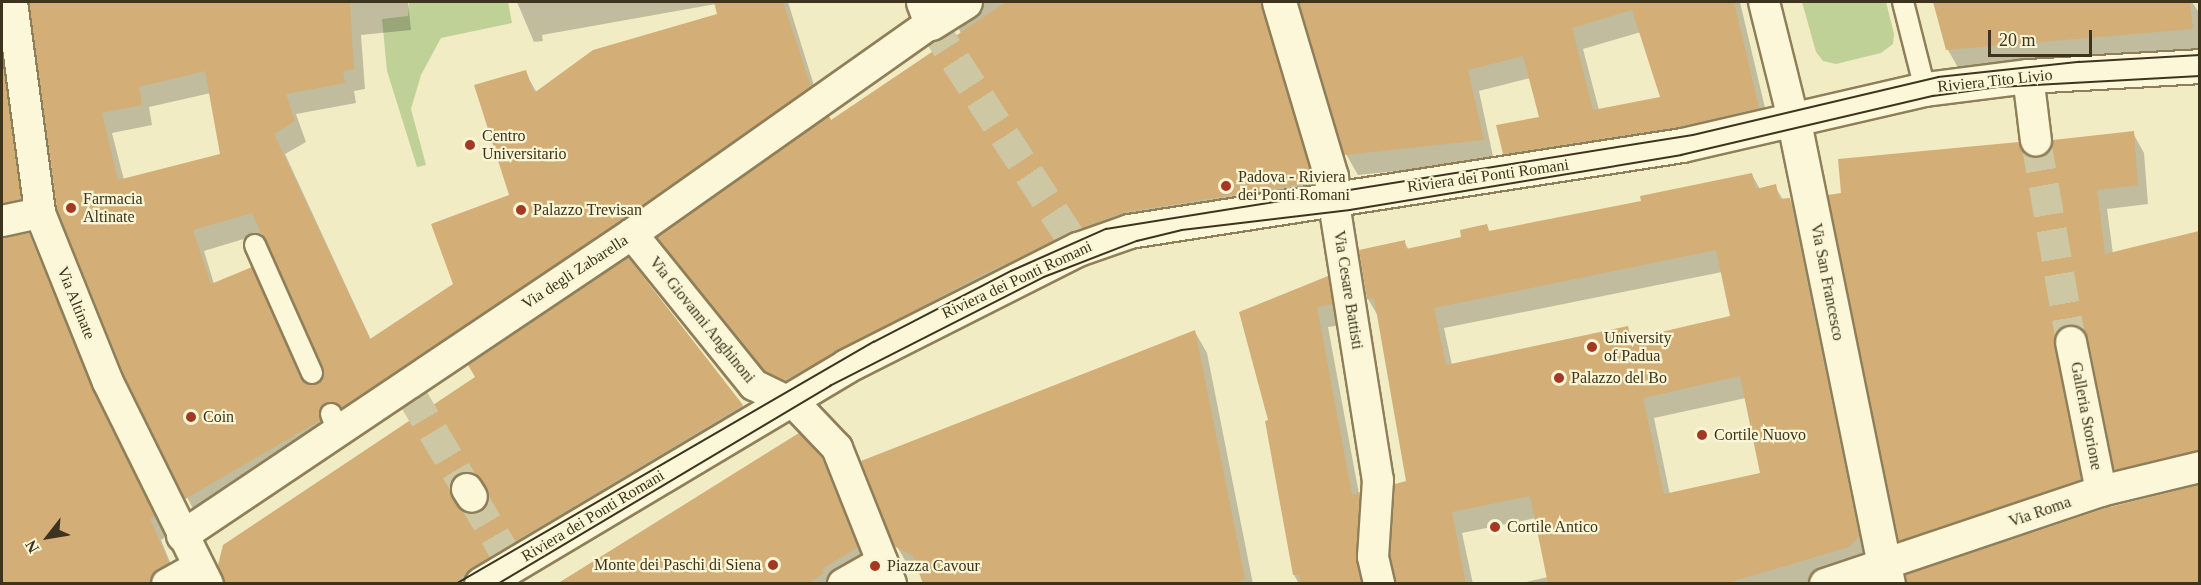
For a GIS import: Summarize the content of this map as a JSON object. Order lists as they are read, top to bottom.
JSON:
{
  "streets": {
    "street": [
      "Riviera Tito Livio",
      "Riviera dei Ponti Romani",
      "Via degli Zabarella",
      "Via San Francesco",
      "Via Cesare Battisti",
      "Via Altinate",
      "Via Giovanni Anghinoni",
      "Galleria Storione",
      "Via Roma"
    ]
  },
  "crossings": [
    ["Riviera Tito Livio", "Riviera dei Ponti Romani"],
    ["Riviera Tito Livio", "Via San Francesco"],
    ["Riviera dei Ponti Romani", "Via San Francesco"],
    ["Riviera dei Ponti Romani", "Via Cesare Battisti"],
    ["Riviera dei Ponti Romani", "Via Giovanni Anghinoni"],
    ["Via degli Zabarella", "Via Altinate"],
    ["Via degli Zabarella", "Via Giovanni Anghinoni"],
    ["Via San Francesco", "Via Roma"],
    ["Galleria Storione", "Via Roma"]
  ],
  "places": [
    "Centro Universitario",
    "Padova - Riviera dei Ponti Romani",
    "Farmacia Altinate",
    "Palazzo Trevisan",
    "University of Padua",
    "Palazzo del Bo",
    "Coin",
    "Cortile Nuovo",
    "Cortile Antico",
    "Monte dei Paschi di Siena",
    "Piazza Cavour"
  ],
  "scale_bar": "20 m",
  "north": "bottom left"
}
